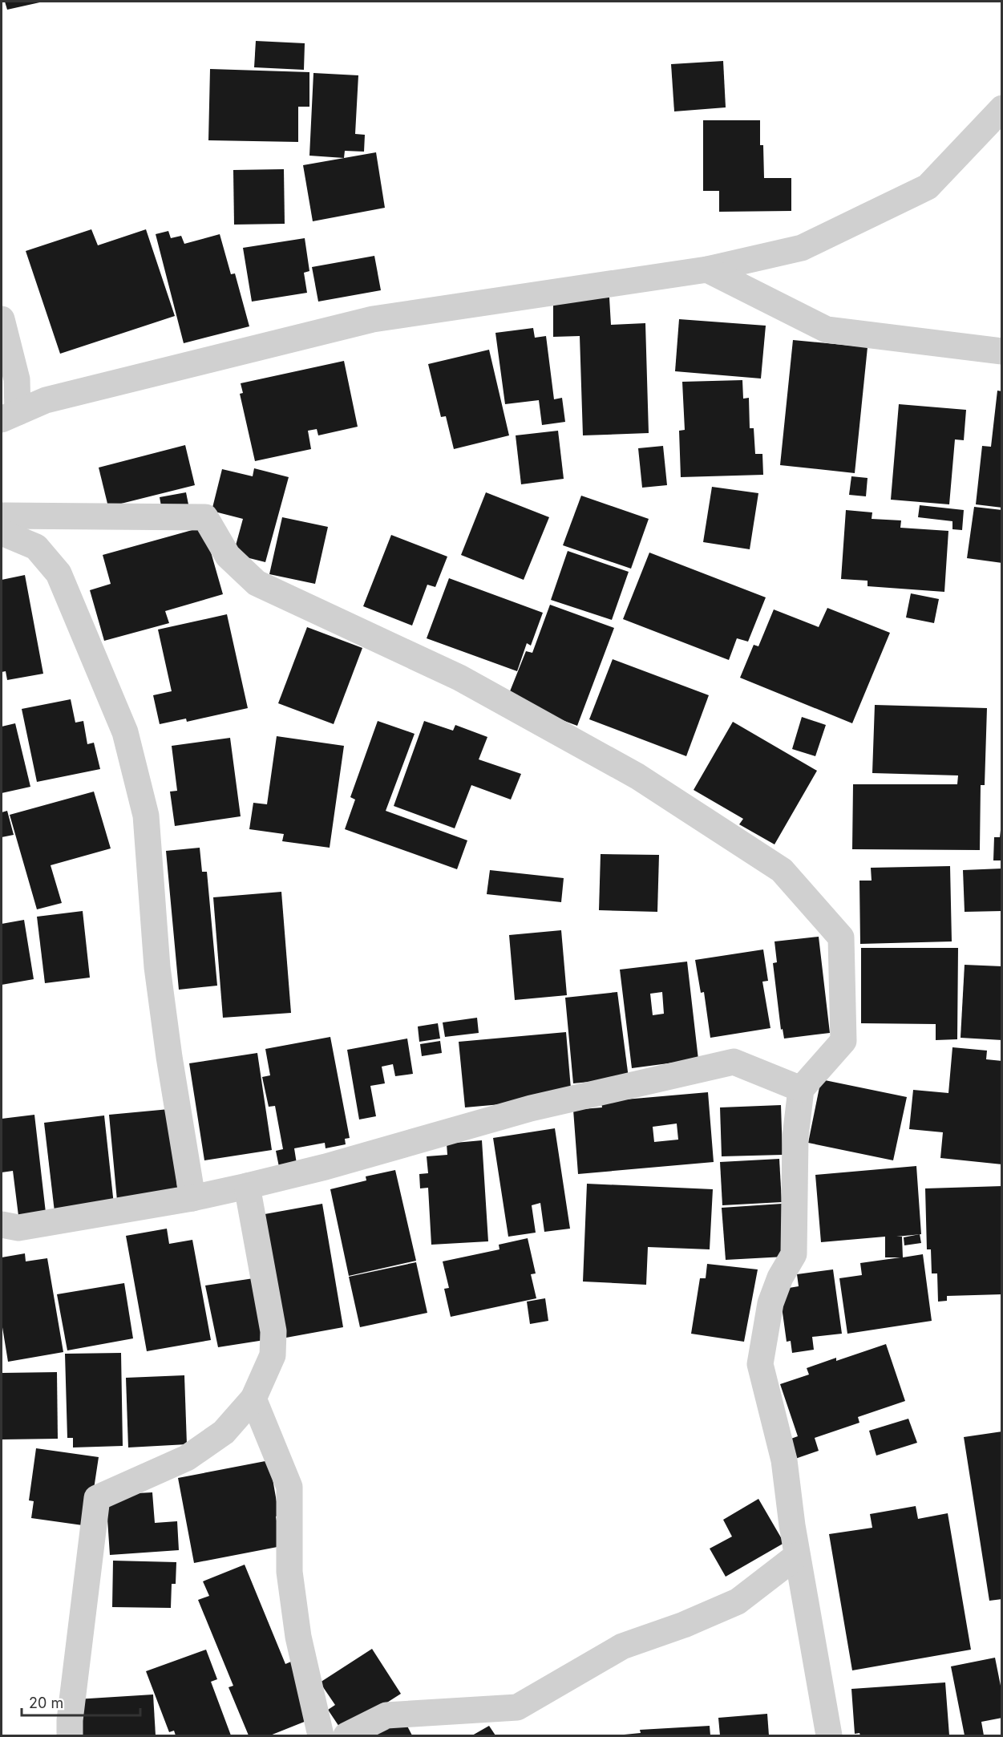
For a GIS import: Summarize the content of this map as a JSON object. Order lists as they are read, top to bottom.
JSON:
{
  "scale_bar": "20 m"
}
